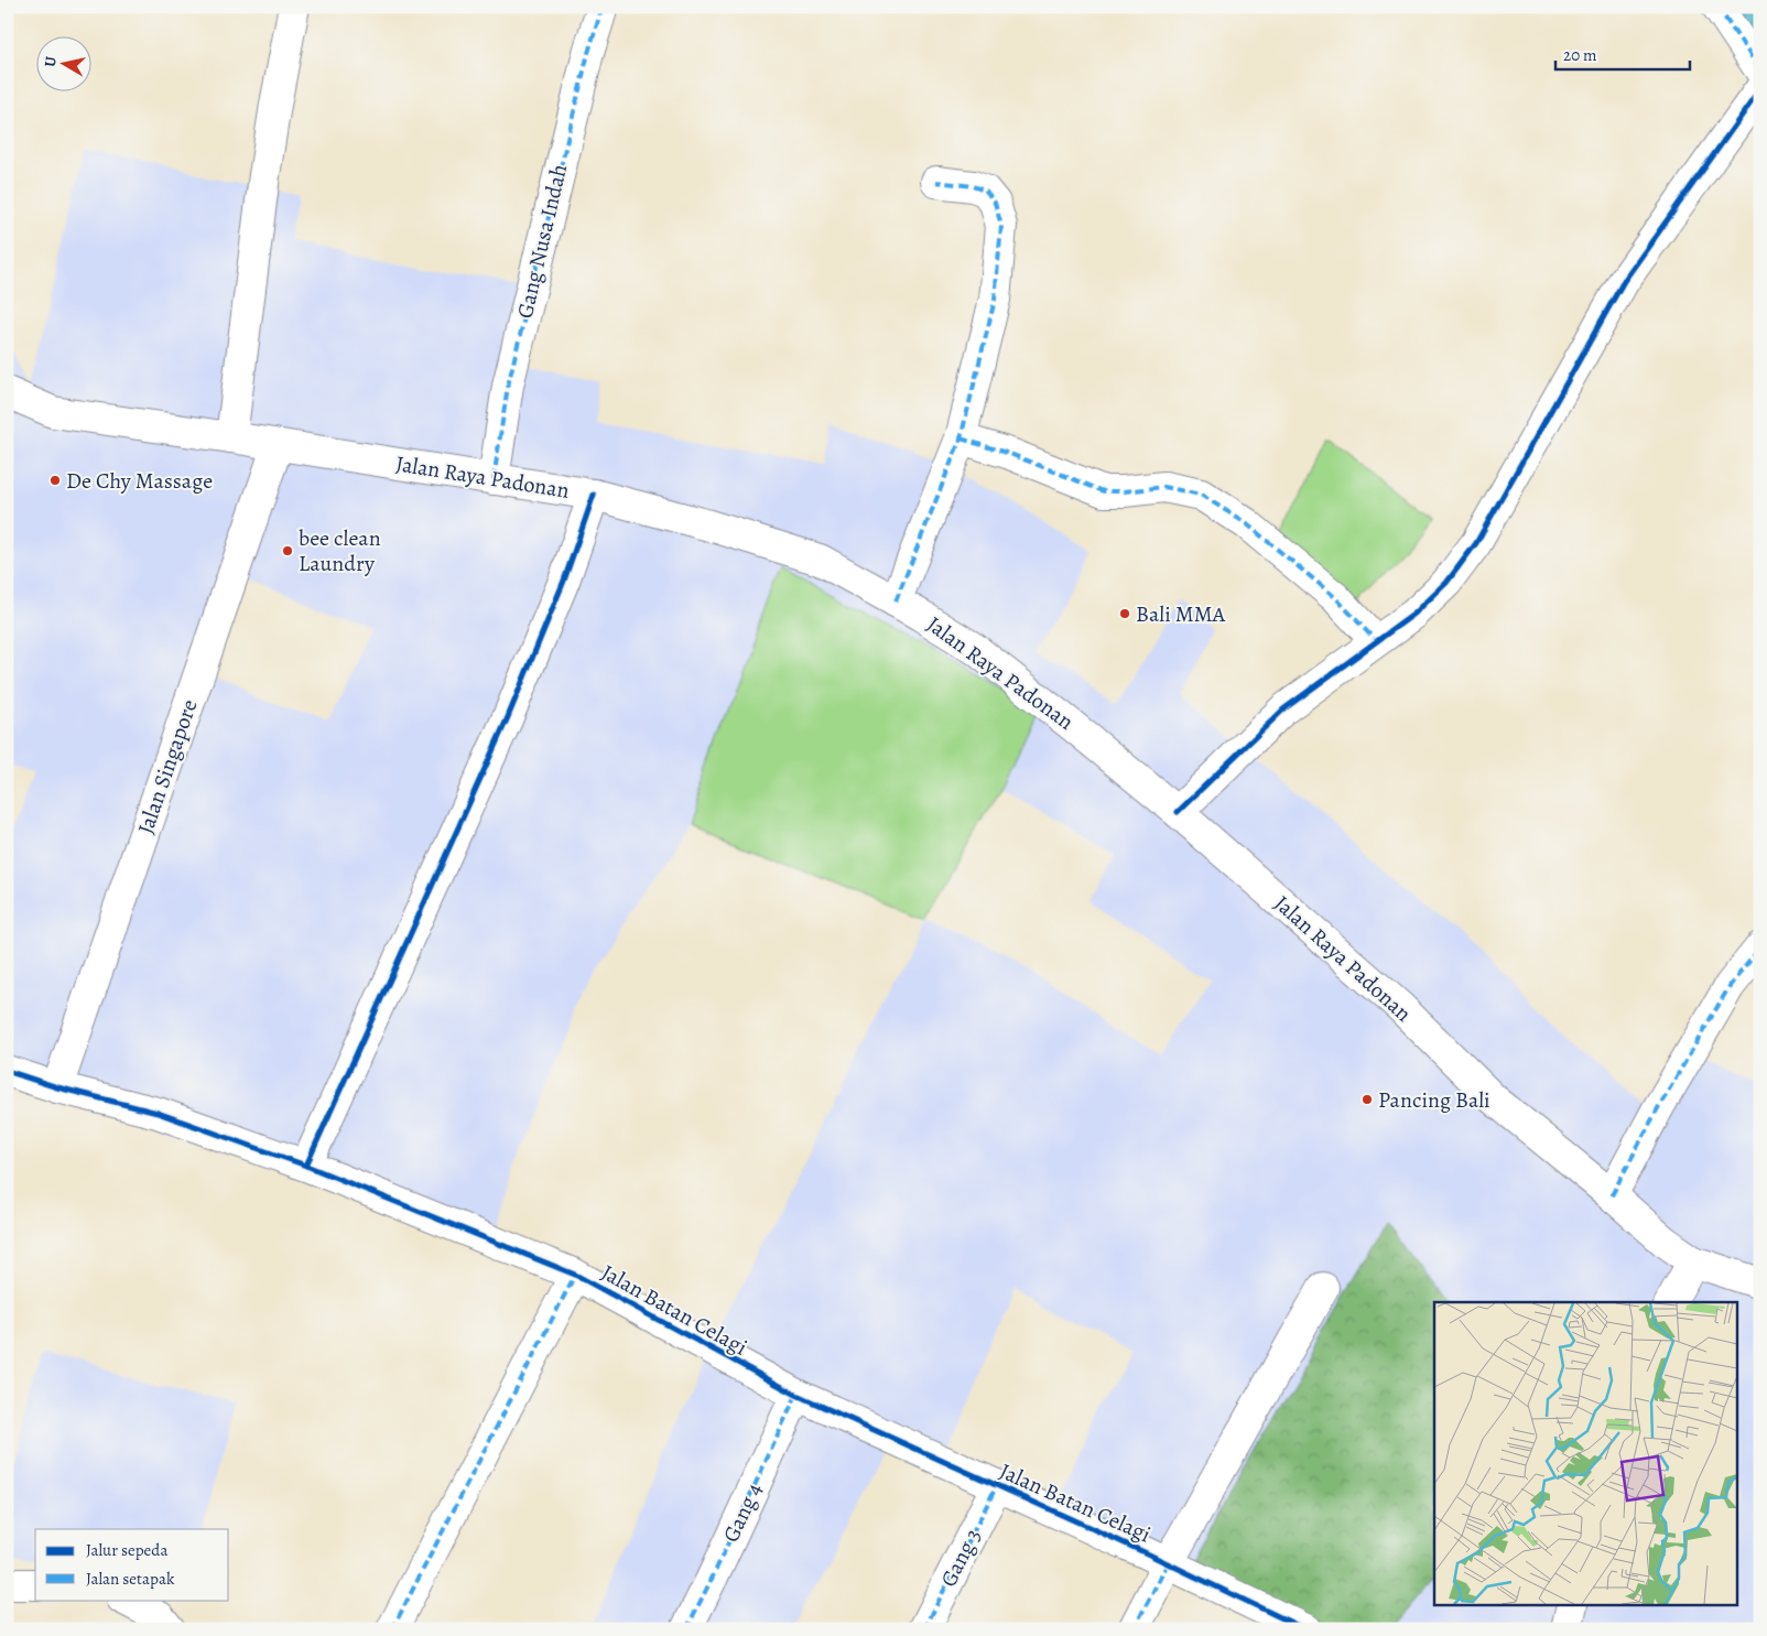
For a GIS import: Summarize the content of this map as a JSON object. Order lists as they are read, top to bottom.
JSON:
{
  "streets": {
    "street": [
      "Gang Nusa Indah",
      "Jalan Raya Padonan",
      "Jalan Singapore",
      "Jalan Batan Celagi",
      "Gang 4",
      "Gang 3"
    ]
  },
  "crossings": [
    ["Gang Nusa Indah", "Jalan Raya Padonan"],
    ["Jalan Raya Padonan", "Jalan Singapore"],
    ["Jalan Singapore", "Jalan Batan Celagi"],
    ["Jalan Batan Celagi", "Gang 4"],
    ["Jalan Batan Celagi", "Gang 3"]
  ],
  "places": [
    "De Chy Massage",
    "bee clean Laundry",
    "Bali MMA",
    "Pancing Bali"
  ],
  "legend": ["Jalur sepeda", "Jalan setapak"],
  "scale_bar": "20 m",
  "north": "left"
}
